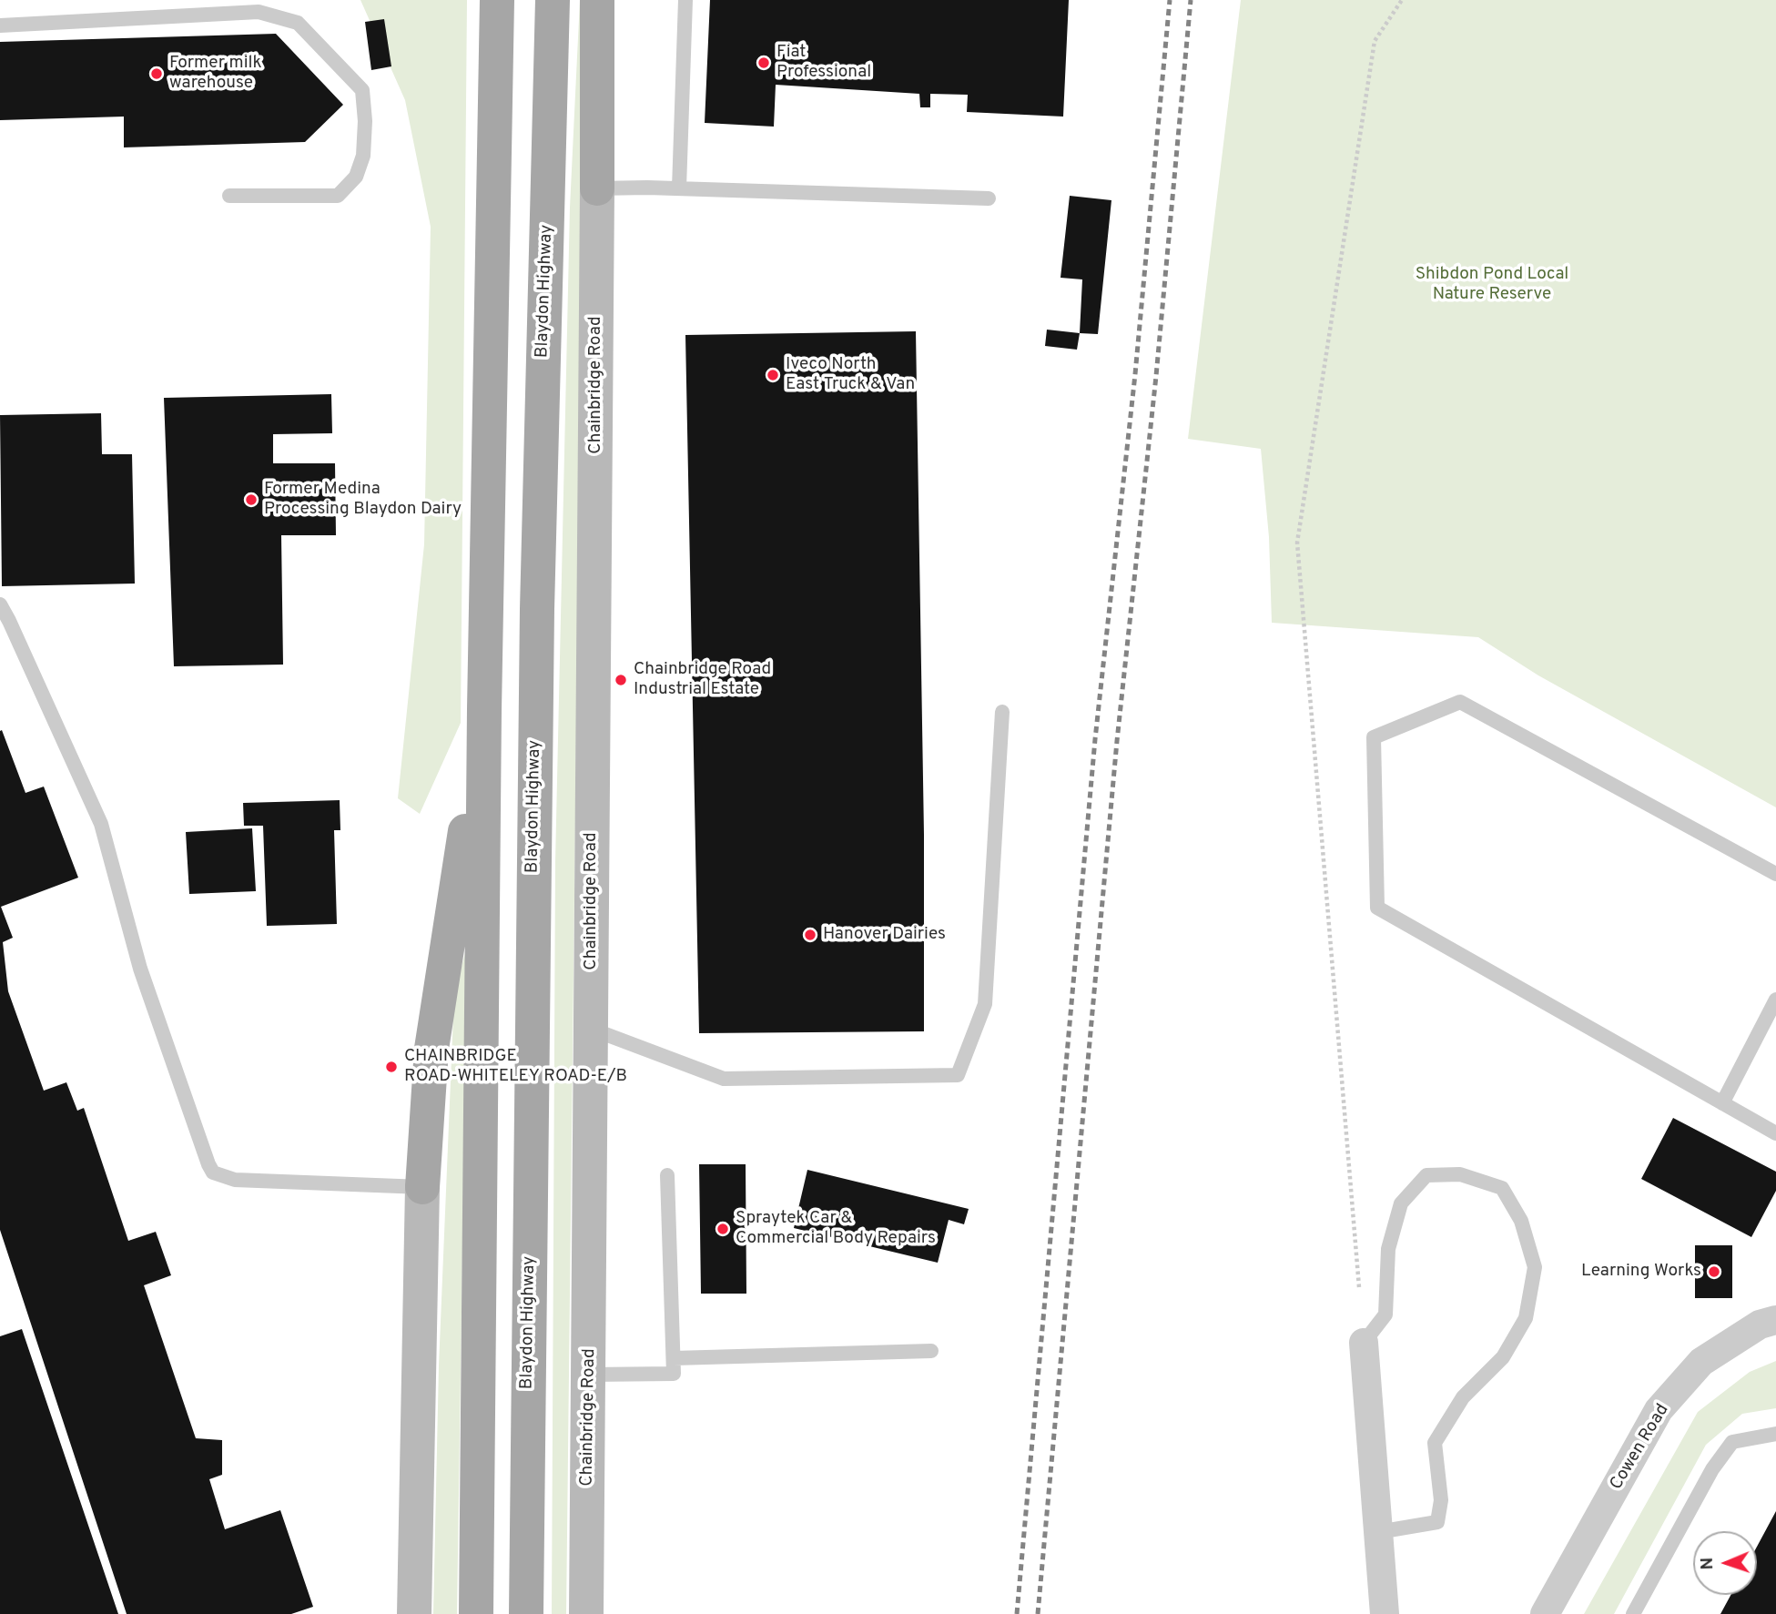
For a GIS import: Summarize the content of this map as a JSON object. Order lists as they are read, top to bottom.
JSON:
{
  "streets": {
    "main road": ["Blaydon Highway", "Chainbridge Road"],
    "street": ["Cowen Road"]
  },
  "parks": ["Shibdon Pond Local Nature Reserve"],
  "places": [
    "Fiat Professional",
    "Former milk warehouse",
    "Iveco North East Truck & Van",
    "Former Medina Processing Blaydon Dairy",
    "Chainbridge Road Industrial Estate",
    "Hanover Dairies",
    "CHAINBRIDGE ROAD-WHITELEY ROAD-E/B",
    "Spraytek Car & Commercial Body Repairs",
    "Learning Works"
  ],
  "north": "left"
}
